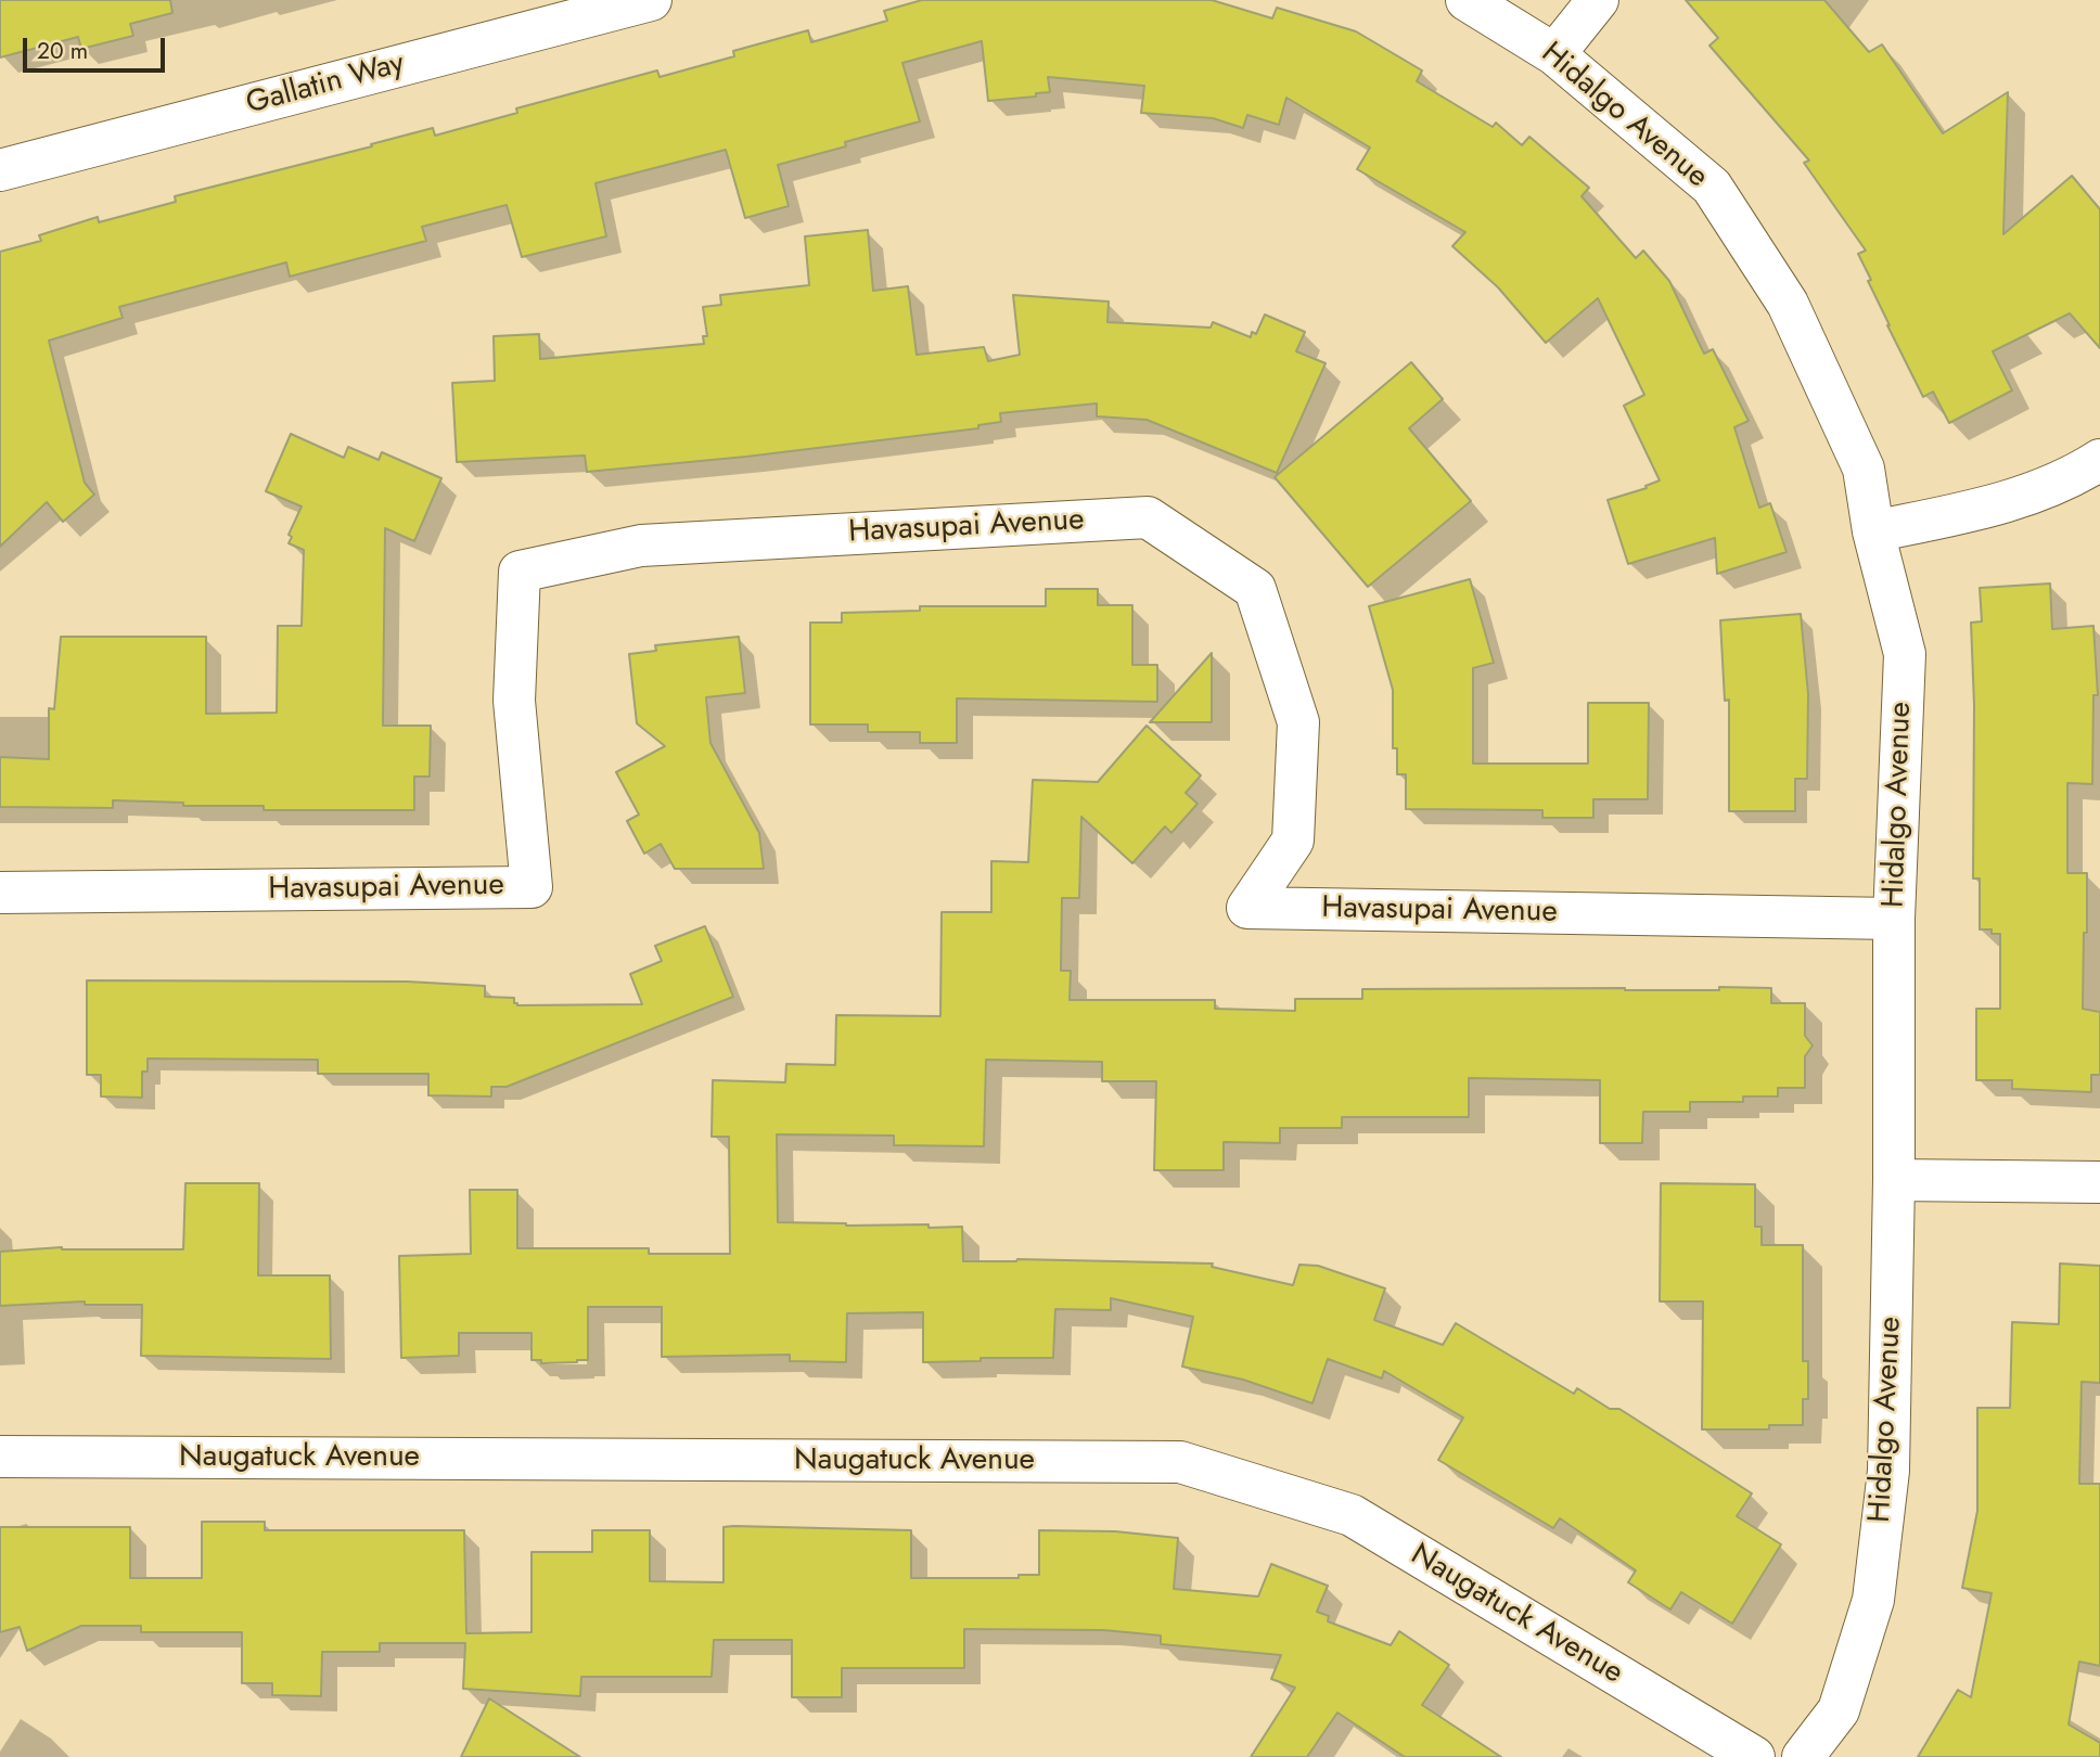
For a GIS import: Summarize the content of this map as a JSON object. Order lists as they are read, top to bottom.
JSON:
{
  "streets": {
    "street": [
      "Gallatin Way",
      "Hidalgo Avenue",
      "Havasupai Avenue",
      "Naugatuck Avenue"
    ]
  },
  "crossings": [
    ["Hidalgo Avenue", "Havasupai Avenue"]
  ],
  "scale_bar": "20 m"
}
